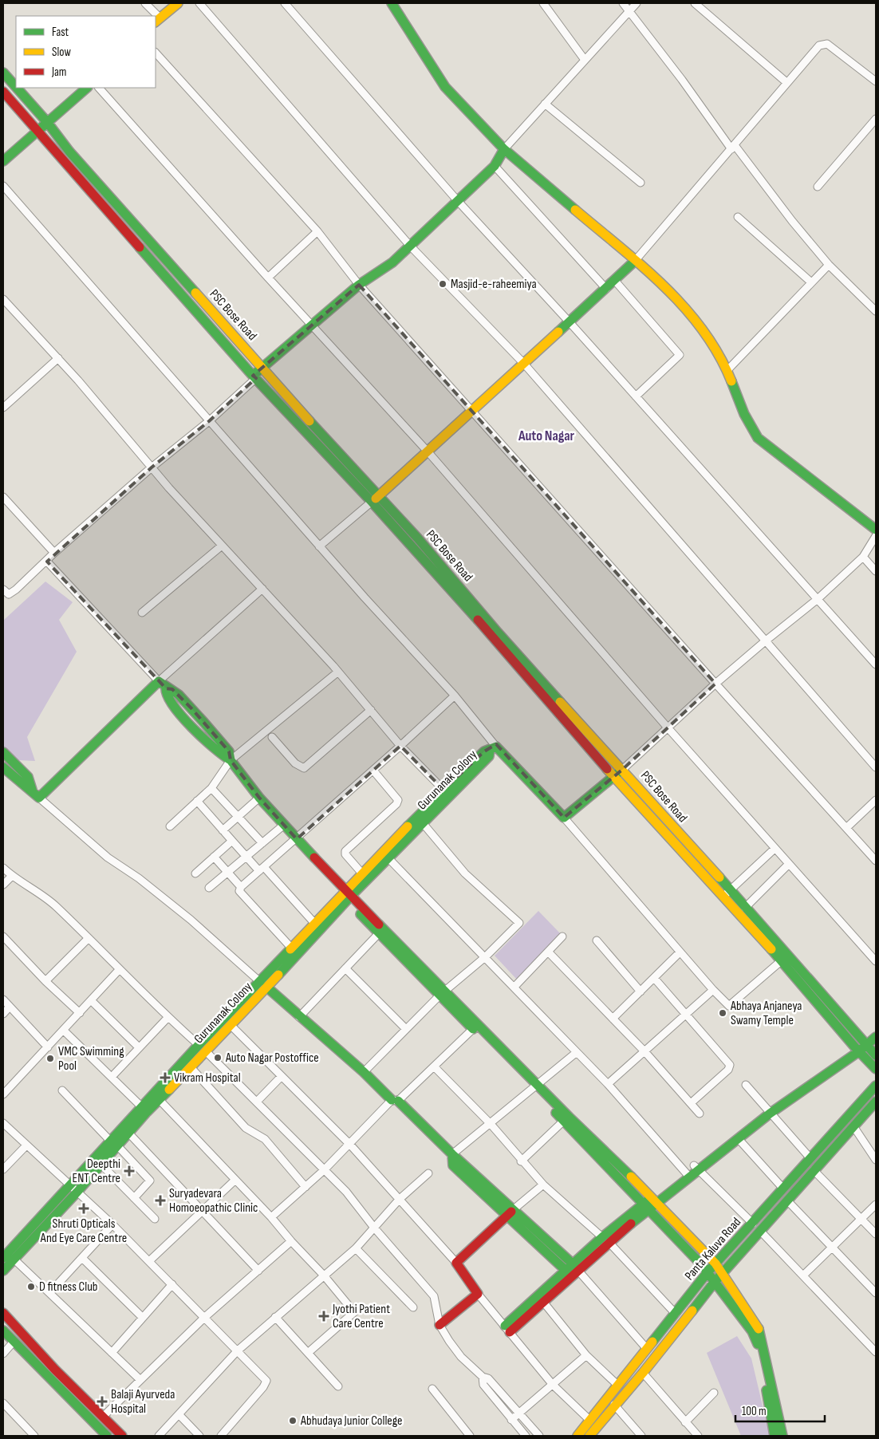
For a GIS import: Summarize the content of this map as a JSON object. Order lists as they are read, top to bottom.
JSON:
{
  "streets": {
    "street": ["PSC Bose Road", "Gurunanak Colony", "Panta Kaluva Road"]
  },
  "districts": ["Auto Nagar"],
  "places": {
    "other": [
      "Masjid-e-raheemiya",
      "Abhaya Anjaneya Swamy Temple",
      "Auto Nagar Postoffice",
      "VMC Swimming Pool",
      "D fitness Club",
      "Abhudaya Junior College"
    ],
    "health": [
      "Vikram Hospital",
      "Deepthi ENT Centre",
      "Suryadevara Homoeopathic Clinic",
      "Shruti Opticals And Eye Care Centre",
      "Jyothi Patient Care Centre",
      "Balaji Ayurveda Hospital"
    ]
  },
  "legend": ["Fast", "Slow", "Jam"],
  "scale_bar": "100 m"
}
